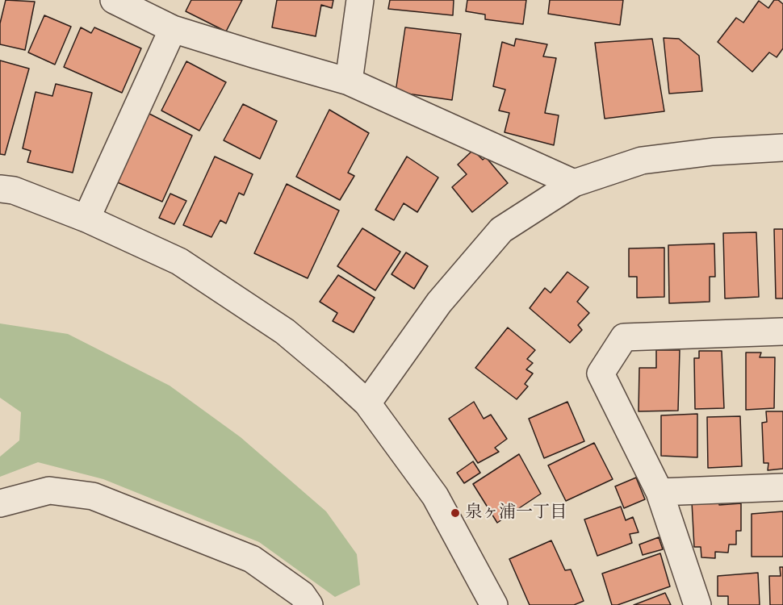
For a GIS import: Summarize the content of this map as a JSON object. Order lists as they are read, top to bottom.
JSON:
{
  "places": ["泉ヶ浦一丁目"]
}
